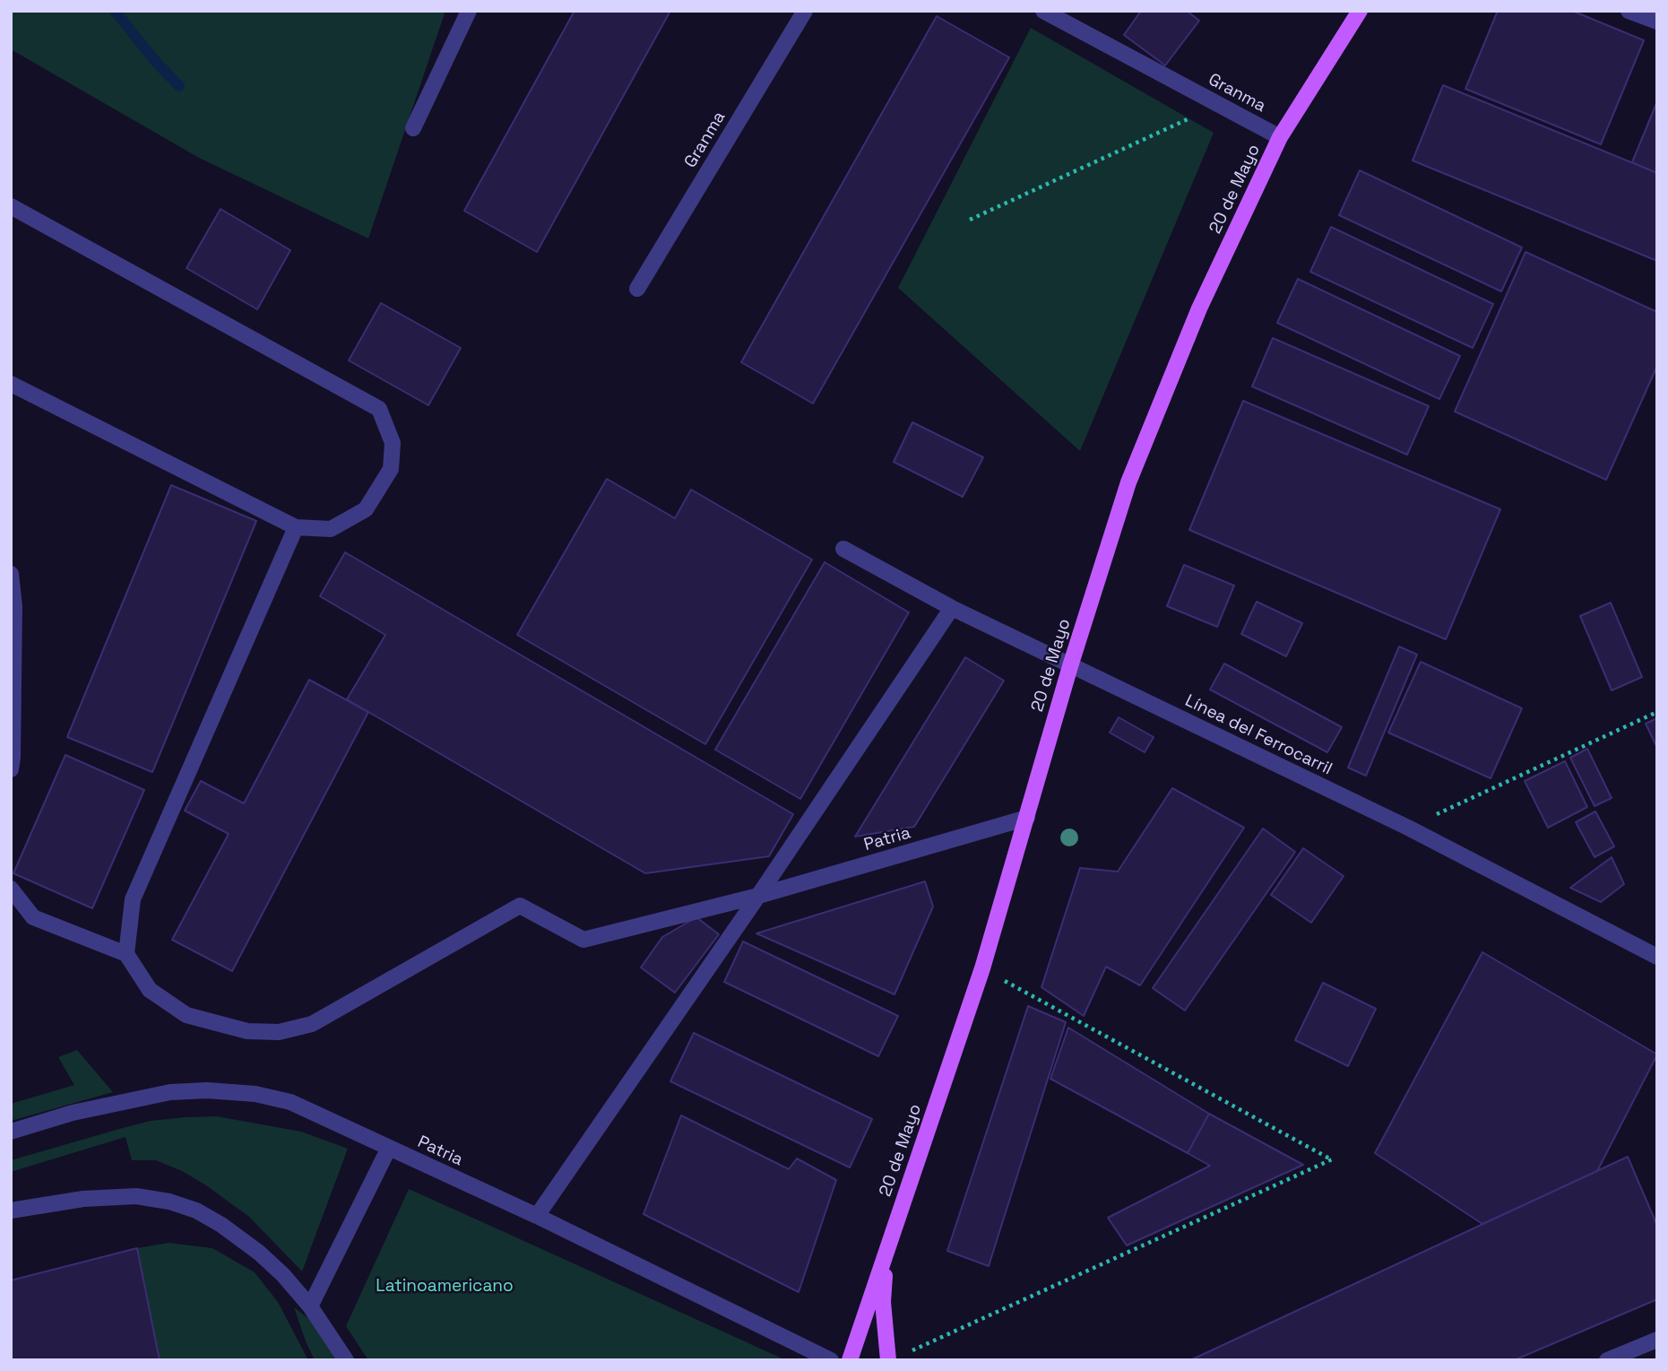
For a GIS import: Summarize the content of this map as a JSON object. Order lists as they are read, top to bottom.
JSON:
{
  "streets": {
    "main road": ["20 de Mayo"],
    "street": ["Granma", "Línea del Ferrocarril", "Patria"]
  },
  "crossings": [
    ["Granma", "20 de Mayo"],
    ["20 de Mayo", "Línea del Ferrocarril"],
    ["20 de Mayo", "Patria"]
  ],
  "parks": ["Latinoamericano"]
}
